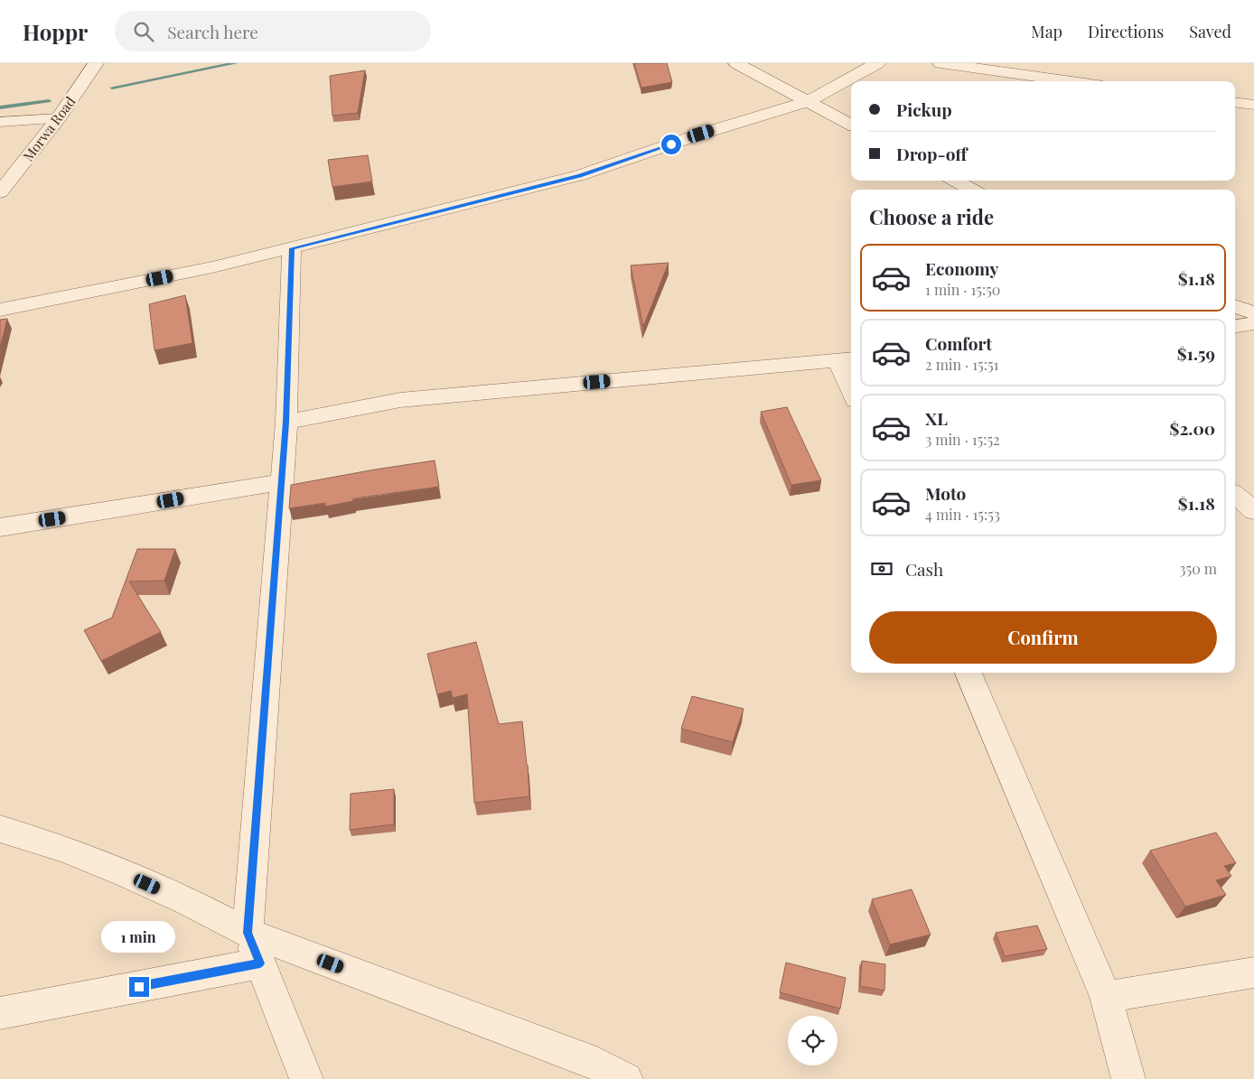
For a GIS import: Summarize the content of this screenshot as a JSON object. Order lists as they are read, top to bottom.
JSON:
{
  "streets": {
    "street": ["Morwa Road"]
  },
  "page": {
    "header": "Hoppr",
    "search": "Search here",
    "nav": ["Map", "Directions", "Saved"],
    "banner": ["Pickup", "Drop-off"],
    "heading": "Choose a ride",
    "list": [
      {
        "name": "Economy",
        "note": "1 min · 15:50",
        "value": "$1.18"
      },
      {
        "name": "Comfort",
        "note": "2 min · 15:51",
        "value": "$1.59"
      },
      {
        "name": "XL",
        "note": "3 min · 15:52",
        "value": "$2.00"
      },
      {
        "name": "Moto",
        "note": "4 min · 15:53",
        "value": "$1.18"
      }
    ],
    "pay": ["Cash", "350 m"],
    "buttons": "Confirm",
    "bubble": "1 min"
  }
}
